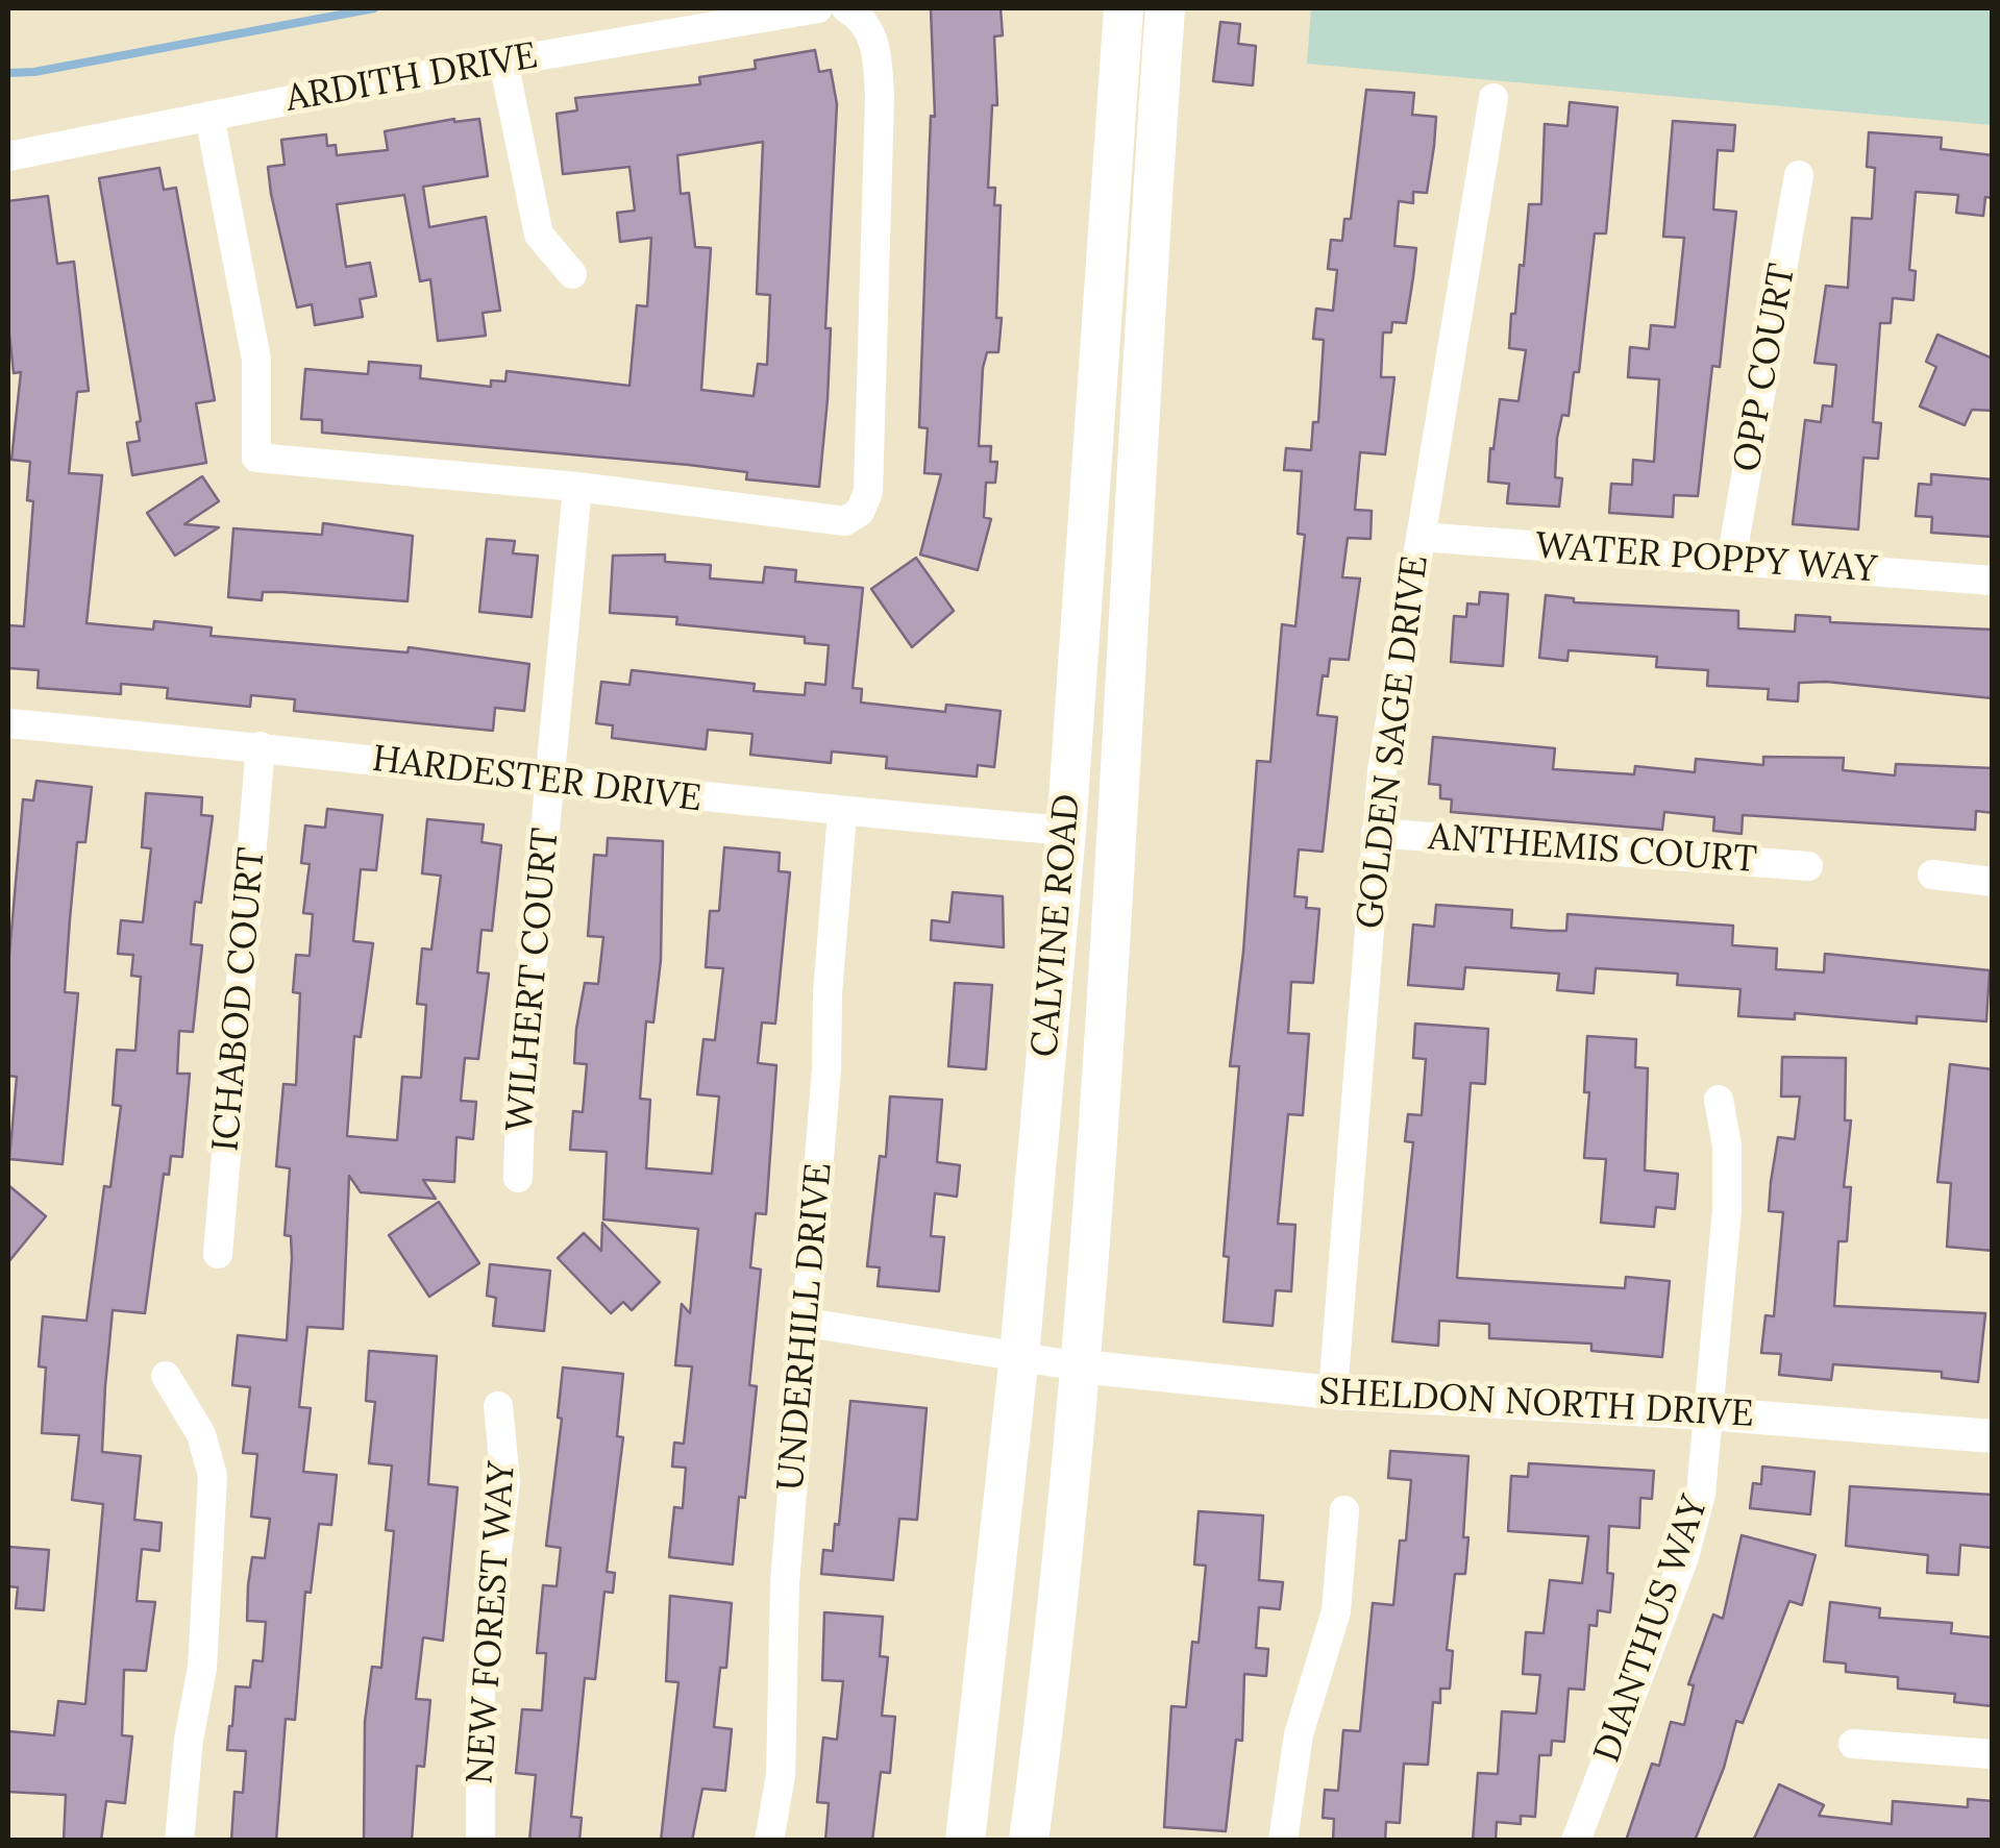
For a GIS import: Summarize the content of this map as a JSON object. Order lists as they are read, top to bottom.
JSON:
{
  "streets": {
    "main road": ["CALVINE ROAD"],
    "street": [
      "ARDITH DRIVE",
      "OPP COURT",
      "WATER POPPY WAY",
      "GOLDEN SAGE DRIVE",
      "HARDESTER DRIVE",
      "ANTHEMIS COURT",
      "WILHERT COURT",
      "ICHABOD COURT",
      "UNDERHILL DRIVE",
      "SHELDON NORTH DRIVE",
      "NEW FOREST WAY",
      "DIANTHUS WAY"
    ]
  },
  "crossings": [
    ["OPP COURT", "WATER POPPY WAY"],
    ["WATER POPPY WAY", "GOLDEN SAGE DRIVE"],
    ["GOLDEN SAGE DRIVE", "ANTHEMIS COURT"],
    ["GOLDEN SAGE DRIVE", "SHELDON NORTH DRIVE"],
    ["HARDESTER DRIVE", "CALVINE ROAD"],
    ["HARDESTER DRIVE", "WILHERT COURT"],
    ["HARDESTER DRIVE", "ICHABOD COURT"],
    ["HARDESTER DRIVE", "UNDERHILL DRIVE"],
    ["CALVINE ROAD", "SHELDON NORTH DRIVE"],
    ["SHELDON NORTH DRIVE", "DIANTHUS WAY"]
  ]
}
